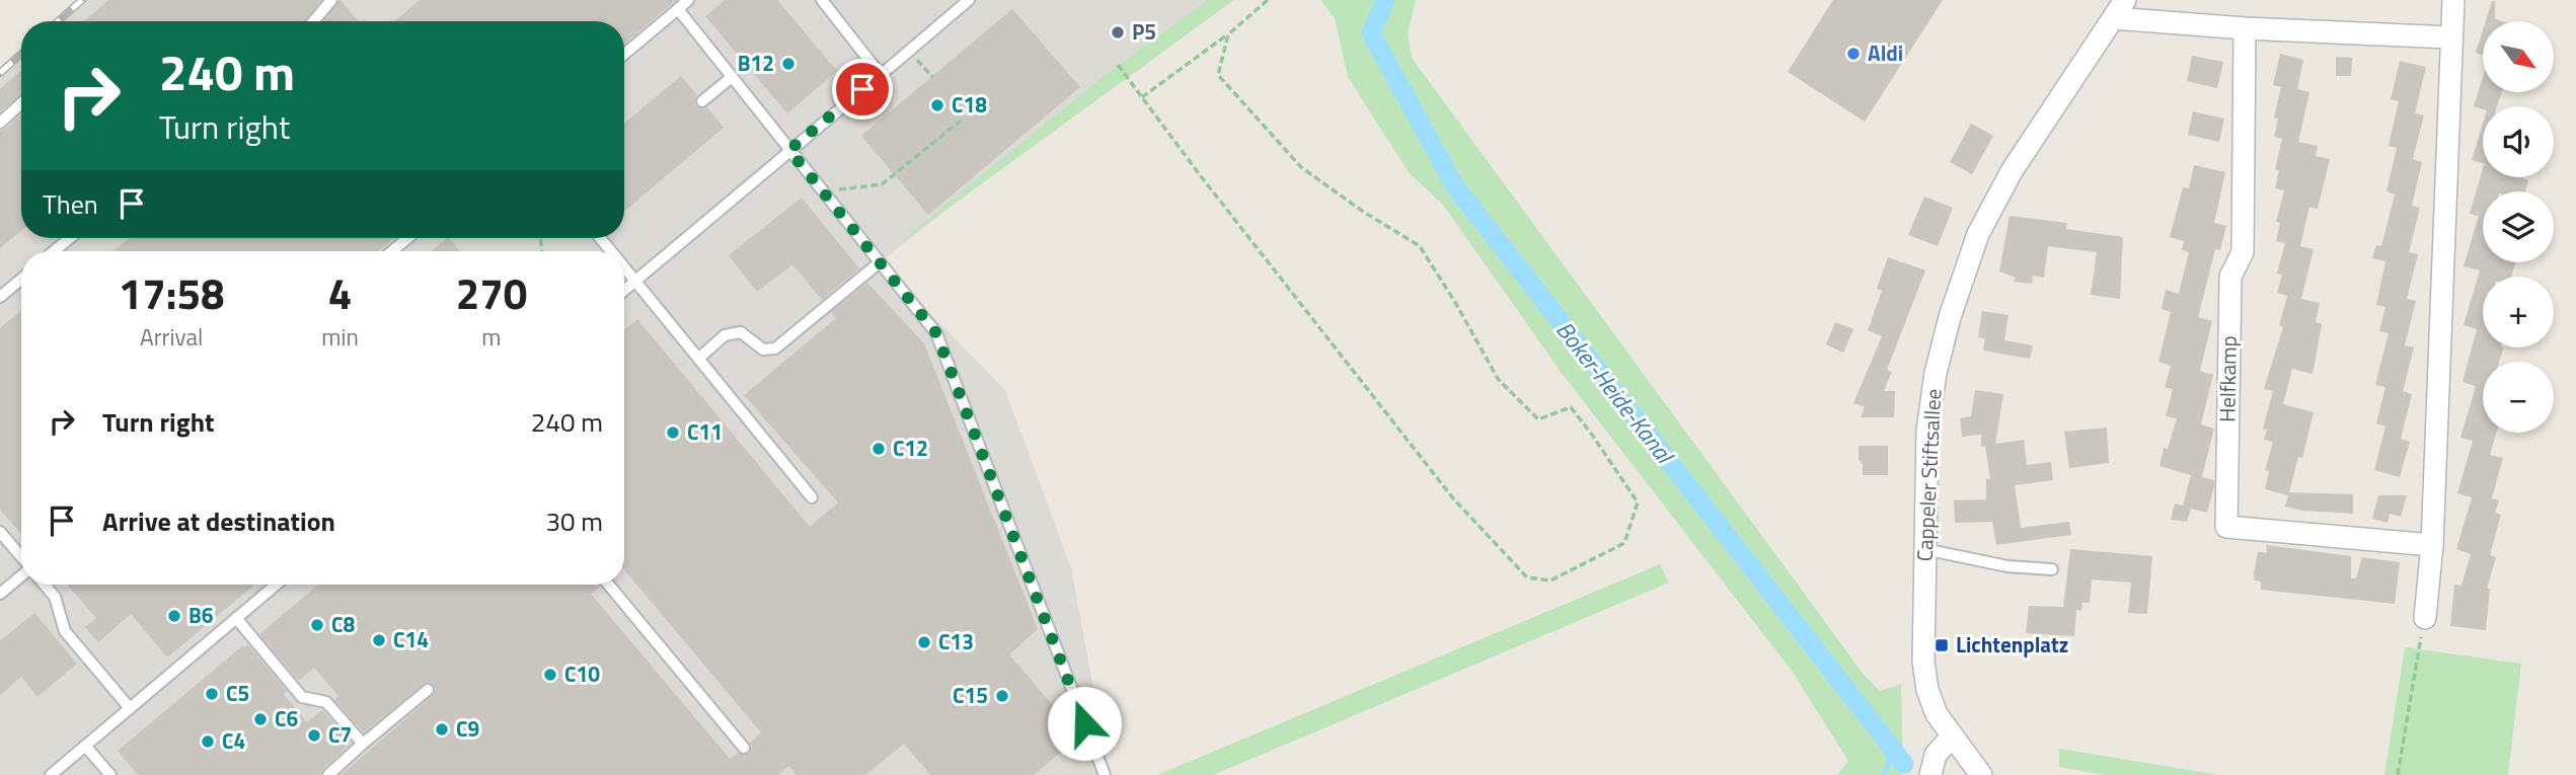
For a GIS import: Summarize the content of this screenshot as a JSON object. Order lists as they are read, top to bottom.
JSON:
{
  "streets": {
    "street": ["Helfkamp", "Cappeler Stiftsallee"]
  },
  "water": ["Boker-Heide-Kanal"],
  "places": {
    "other": [
      "P5",
      "Aldi",
      "B12",
      "C18",
      "C11",
      "C12",
      "B6",
      "C8",
      "C14",
      "C13",
      "C10",
      "C5",
      "C15",
      "C6",
      "C9",
      "C7",
      "C4"
    ],
    "transit": ["Lichtenplatz"]
  },
  "north": "bottom right",
  "page": {
    "map_buttons": ["+", "−"],
    "turn": ["240 m", "Turn right"],
    "then": "Then",
    "eta": [
      "17:58",
      "Arrival",
      "4",
      "min",
      "270",
      "m"
    ],
    "list": [
      {
        "name": "Turn right",
        "value": "240 m"
      },
      {
        "name": "Arrive at destination",
        "value": "30 m"
      }
    ]
  }
}
